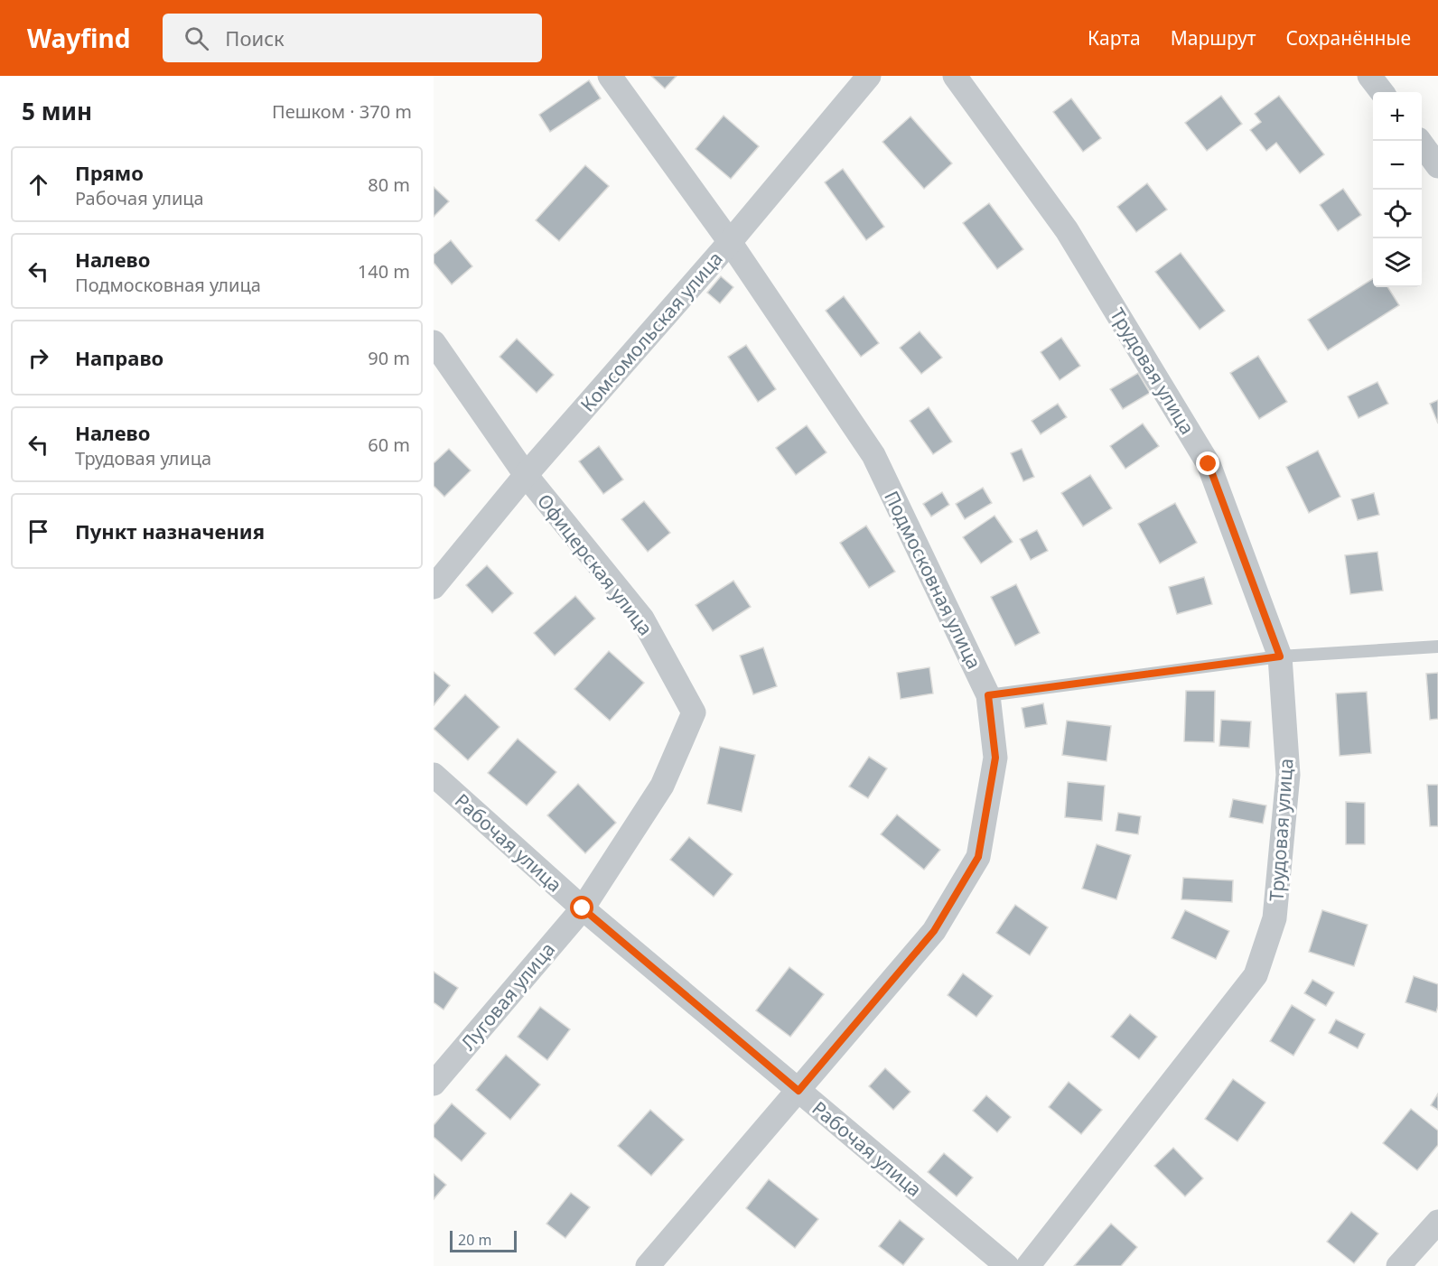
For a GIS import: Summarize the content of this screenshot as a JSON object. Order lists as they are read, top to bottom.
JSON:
{
  "streets": {
    "street": [
      "Комсомольская улица",
      "Трудовая улица",
      "Офицерская улица",
      "Подмосковная улица",
      "Рабочая улица",
      "Луговая улица"
    ]
  },
  "crossings": [
    ["Комсомольская улица", "Офицерская улица"],
    ["Комсомольская улица", "Подмосковная улица"],
    ["Офицерская улица", "Рабочая улица"],
    ["Офицерская улица", "Луговая улица"],
    ["Подмосковная улица", "Рабочая улица"],
    ["Рабочая улица", "Луговая улица"]
  ],
  "scale_bar": "20 m",
  "page": {
    "header": "Wayfind",
    "search": "Поиск",
    "nav": ["Карта", "Маршрут", "Сохранённые"],
    "heading": ["5 мин", "Пешком · 370 m"],
    "map_buttons": ["+", "−"],
    "list": [
      ["Прямо", "Рабочая улица", "80 m"],
      ["Налево", "Подмосковная улица", "140 m"],
      ["Направо", "90 m"],
      ["Налево", "Трудовая улица", "60 m"],
      "Пункт назначения"
    ],
    "scale": "20 m"
  }
}
